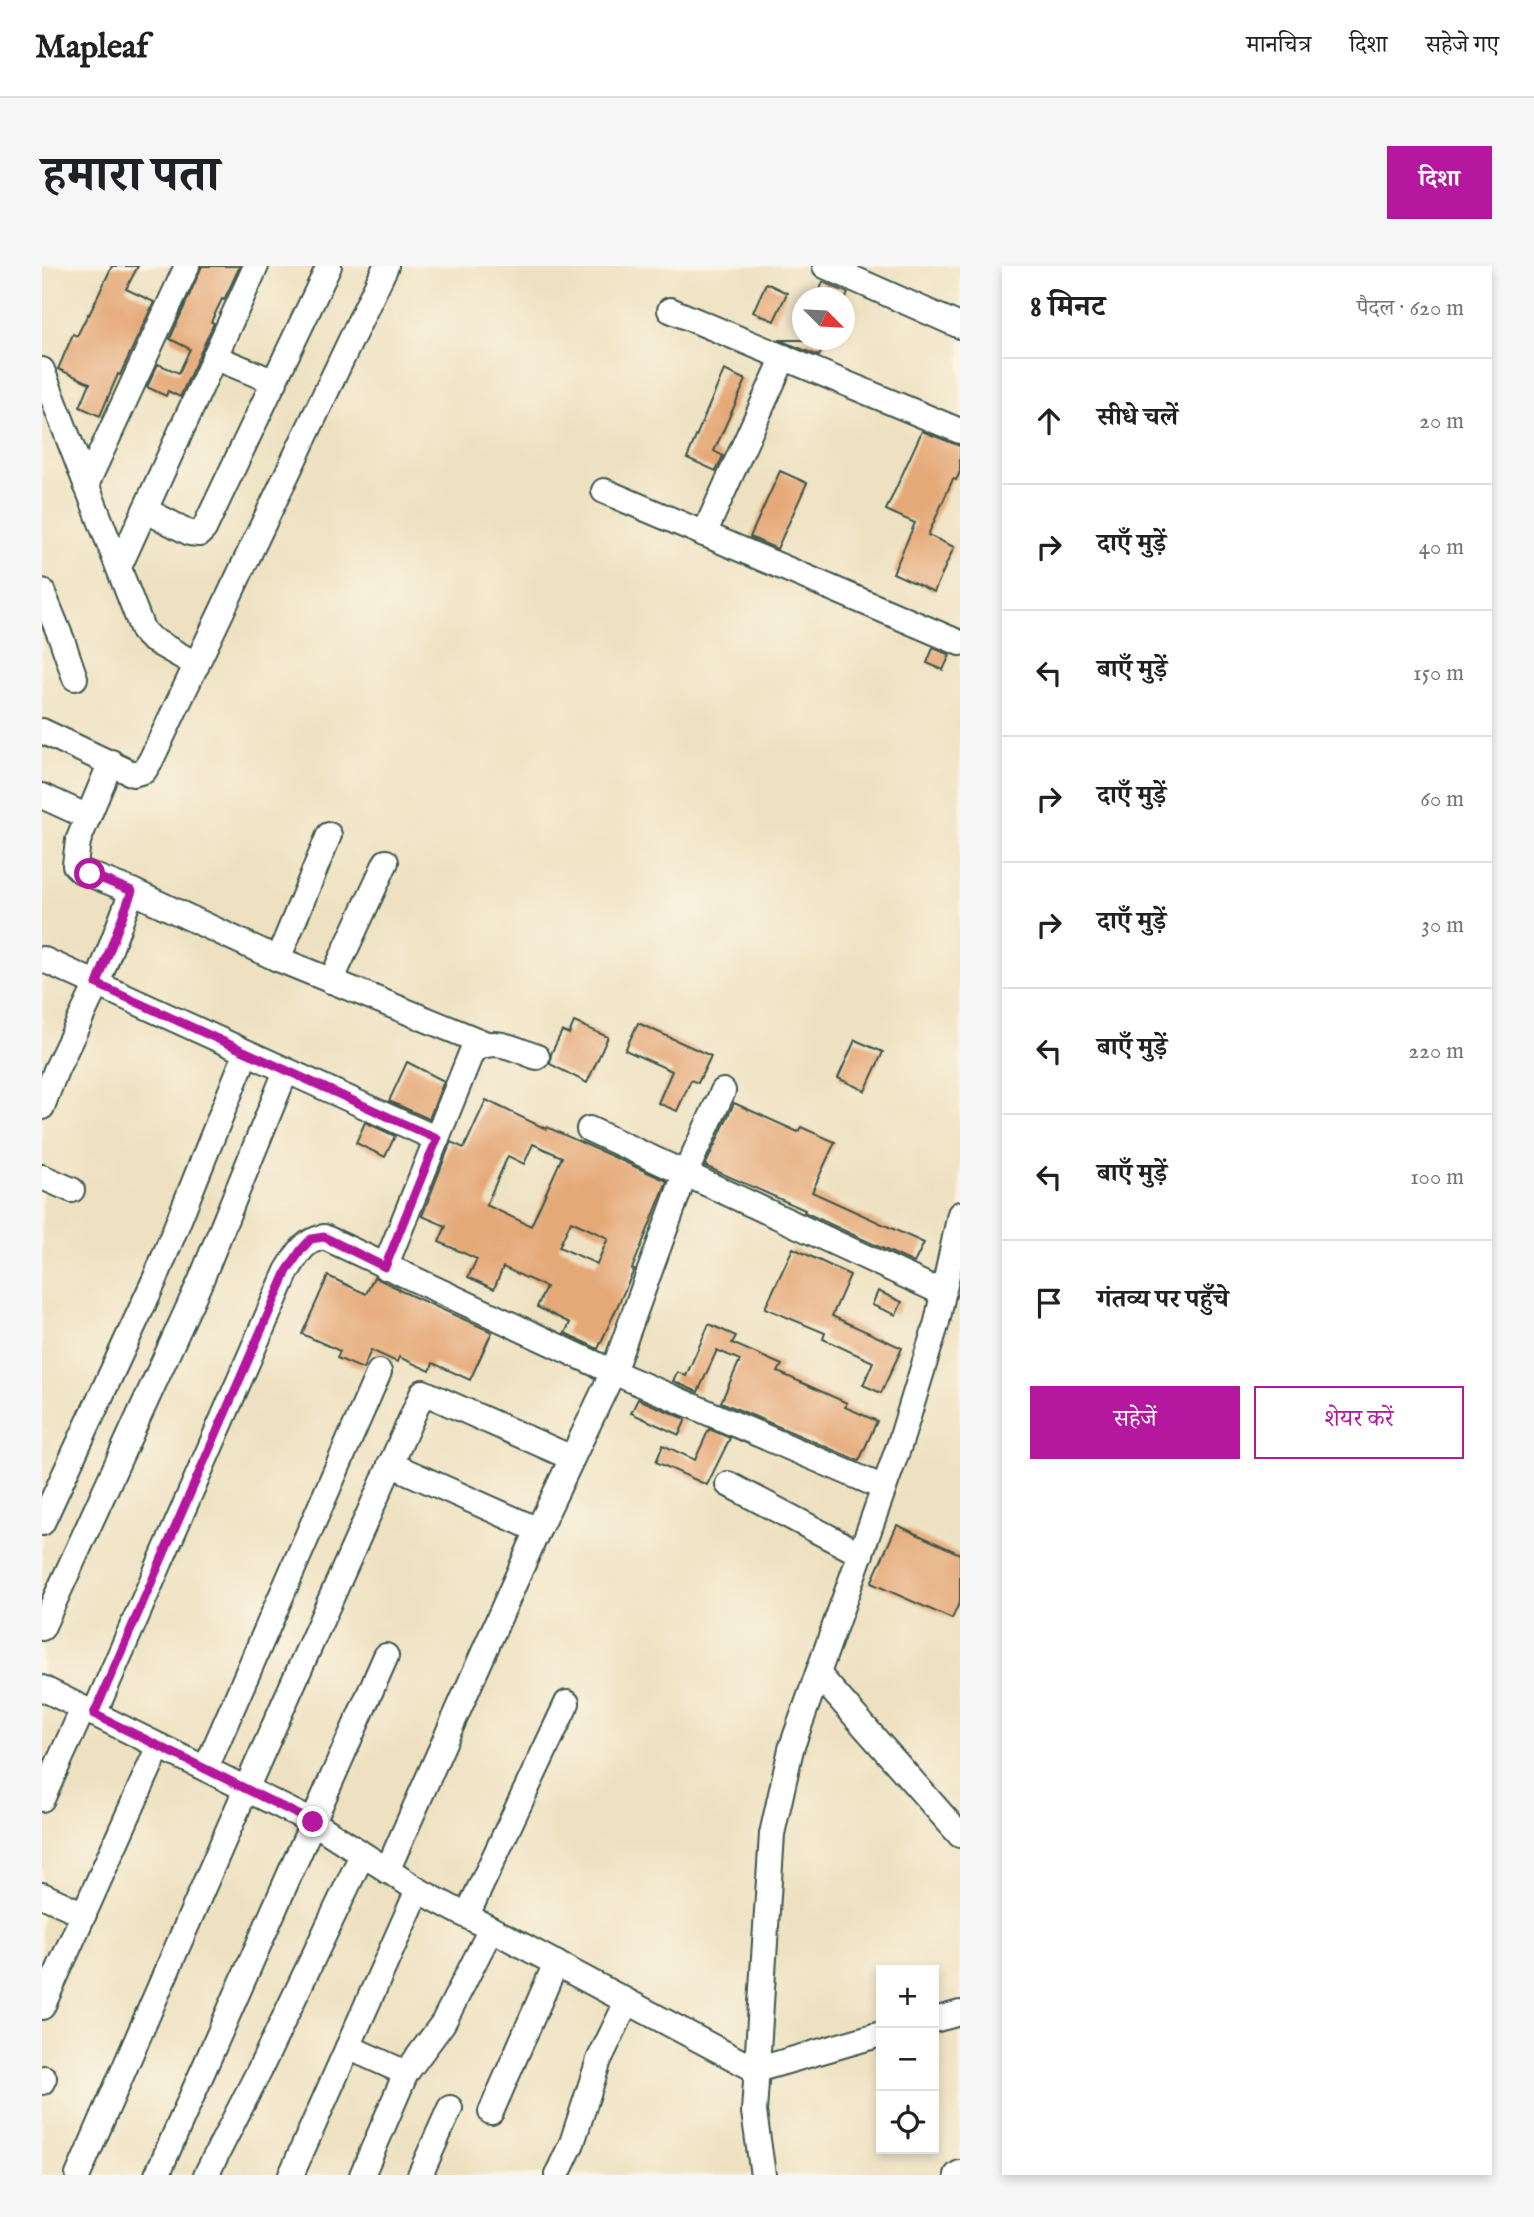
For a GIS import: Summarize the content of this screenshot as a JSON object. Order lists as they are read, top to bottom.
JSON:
{
  "north": "bottom right",
  "page": {
    "header": "Mapleaf",
    "nav": ["मानचित्र", "दिशा", "सहेजे गए"],
    "title": "हमारा पता",
    "buttons": [
      "दिशा",
      ["सहेजें", "शेयर करें"]
    ],
    "heading": ["8 मिनट", "पैदल · 620 m"],
    "list": [
      ["सीधे चलें", "20 m"],
      ["दाएँ मुड़ें", "40 m"],
      ["बाएँ मुड़ें", "150 m"],
      ["दाएँ मुड़ें", "60 m"],
      ["दाएँ मुड़ें", "30 m"],
      ["बाएँ मुड़ें", "220 m"],
      ["बाएँ मुड़ें", "100 m"],
      "गंतव्य पर पहुँचे"
    ],
    "map_buttons": ["+", "−"]
  }
}
